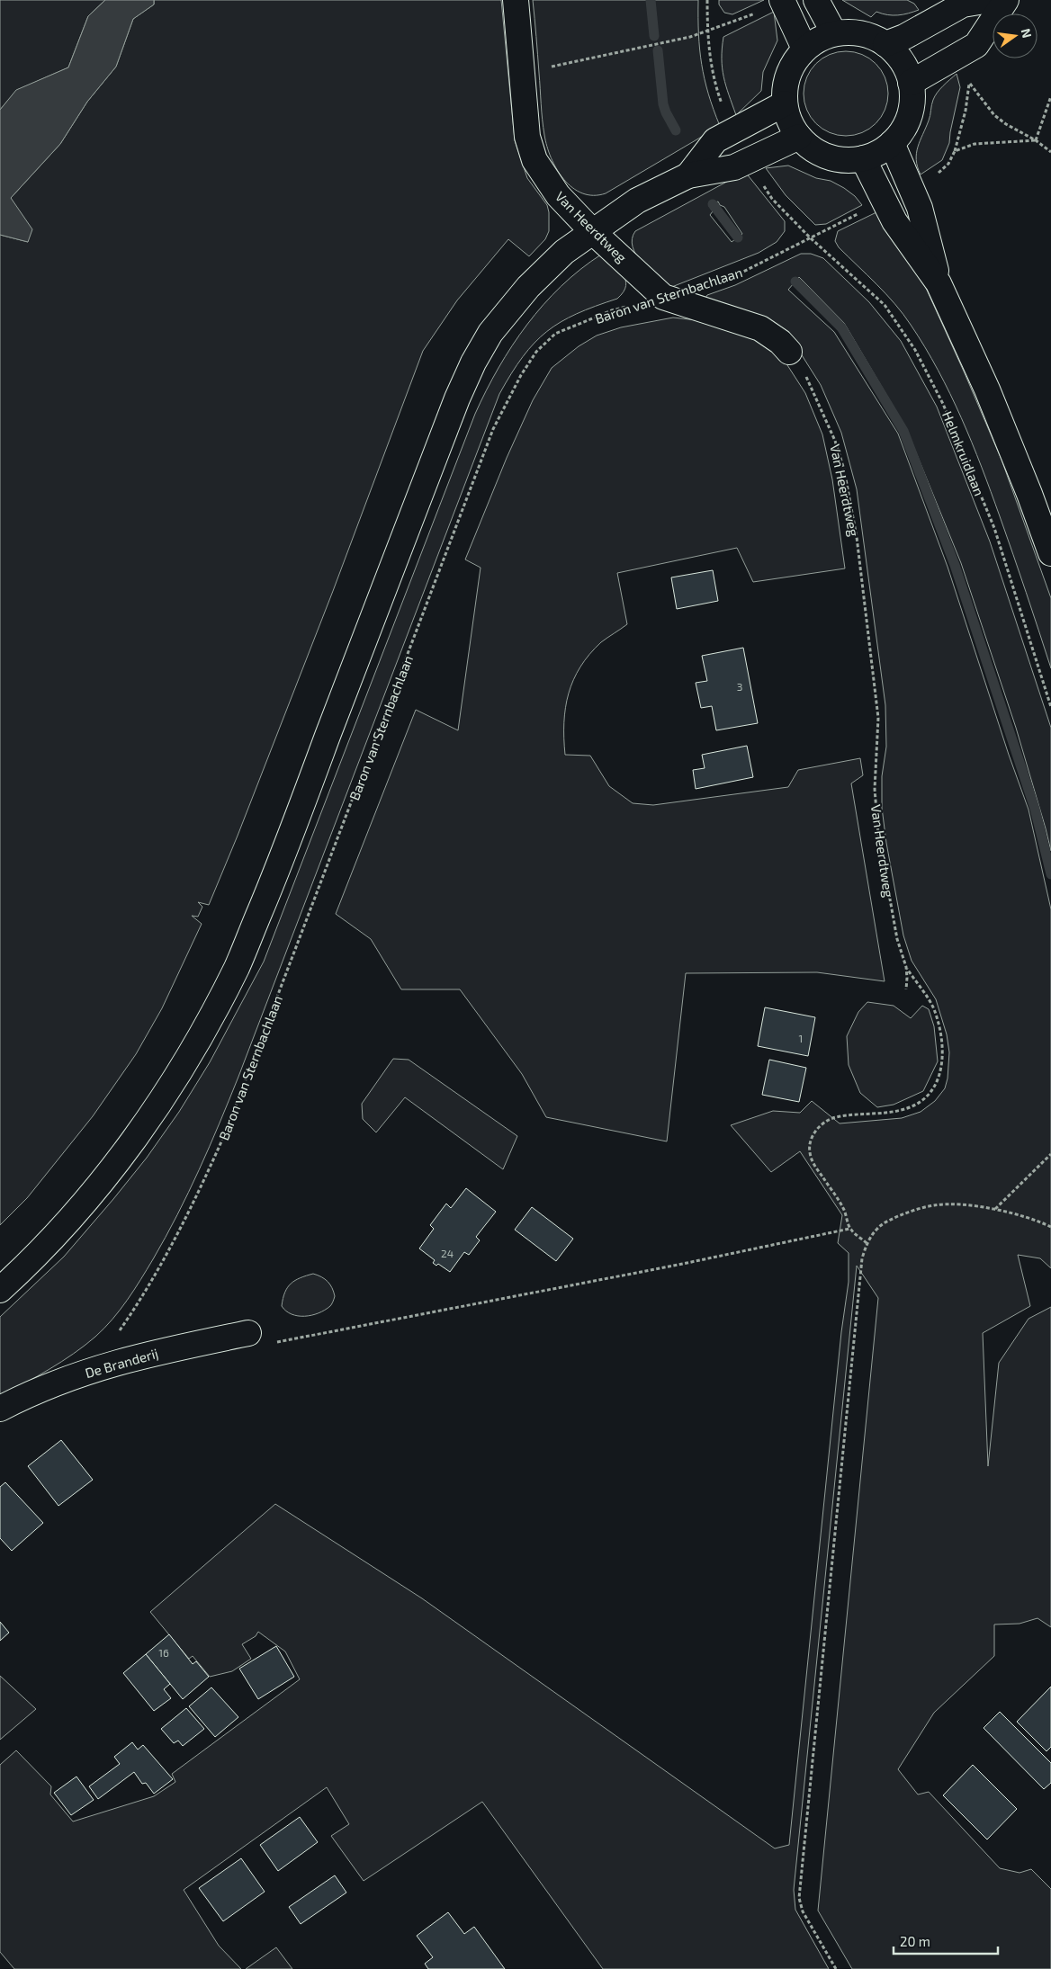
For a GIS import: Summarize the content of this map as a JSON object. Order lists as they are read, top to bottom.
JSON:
{
  "streets": {
    "main road": ["Van Heerdtweg", "De Branderij"],
    "path": ["Baron van Sternbachlaan", "Helmkruidlaan"]
  },
  "crossings": [
    ["Van Heerdtweg", "Baron van Sternbachlaan"],
    ["Baron van Sternbachlaan", "Helmkruidlaan"],
    ["Baron van Sternbachlaan", "De Branderij"]
  ],
  "house_numbers": [
    "3",
    "1",
    "24",
    "16"
  ],
  "scale_bar": "20 m",
  "north": "right"
}
